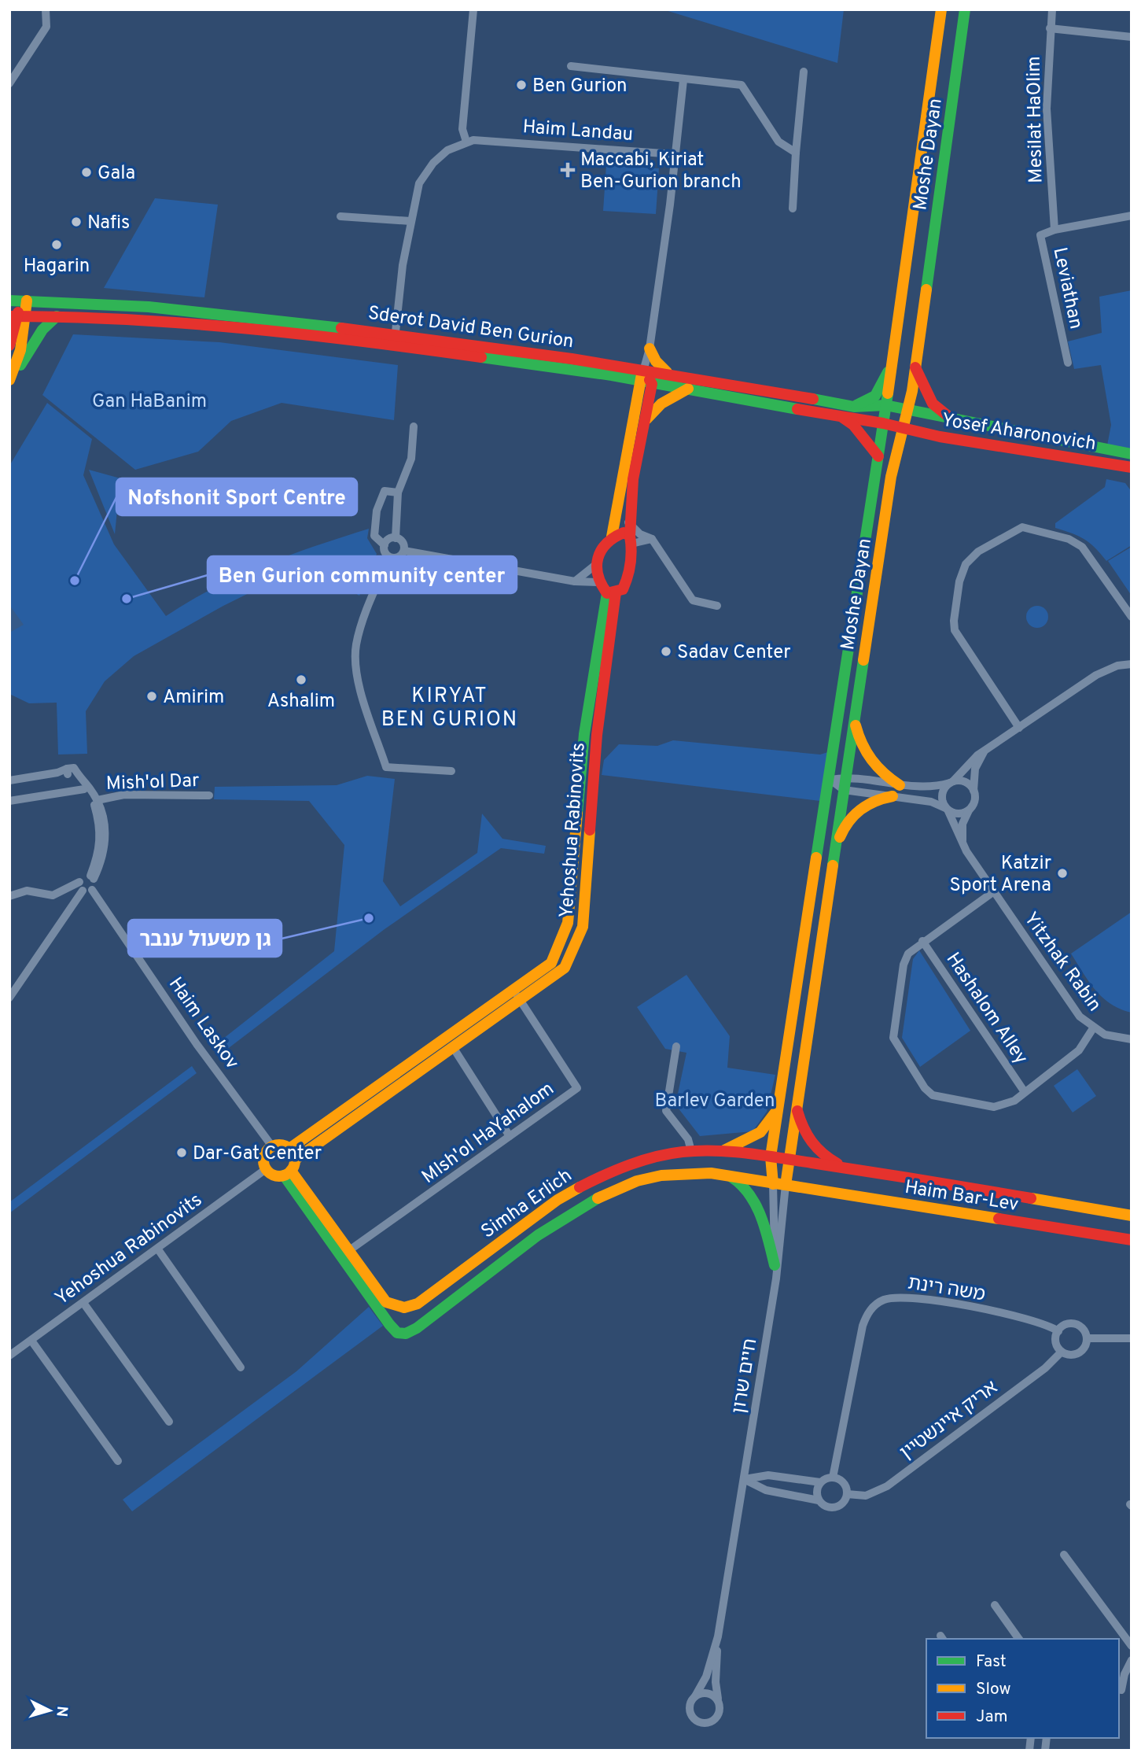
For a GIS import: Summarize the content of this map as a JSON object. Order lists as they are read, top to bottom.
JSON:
{
  "streets": {
    "street": [
      "Mesilat HaOlim",
      "Haim Landau",
      "Moshe Dayan",
      "Leviathan",
      "Sderot David Ben Gurion",
      "Yosef Aharonovich",
      "Mish'ol Dar",
      "Yehoshua Rabinovits",
      "Yitzhak Rabin",
      "Hashalom Alley",
      "Haim Laskov",
      "MIsh'ol HaYahalom",
      "Haim Bar-Lev",
      "Simha Erlich",
      "משה רינת",
      "חיים שרון",
      "אריק איינשטיין"
    ]
  },
  "crossings": [
    ["Mesilat HaOlim", "Leviathan"],
    ["Moshe Dayan", "Sderot David Ben Gurion"],
    ["Moshe Dayan", "Yosef Aharonovich"],
    ["Moshe Dayan", "Haim Bar-Lev"],
    ["Moshe Dayan", "Simha Erlich"],
    ["Moshe Dayan", "חיים שרון"],
    ["Sderot David Ben Gurion", "Yosef Aharonovich"],
    ["Yehoshua Rabinovits", "Haim Laskov"],
    ["Yehoshua Rabinovits", "MIsh'ol HaYahalom"],
    ["Yehoshua Rabinovits", "Simha Erlich"],
    ["Haim Laskov", "Simha Erlich"],
    ["MIsh'ol HaYahalom", "Simha Erlich"],
    ["Haim Bar-Lev", "Simha Erlich"],
    ["Haim Bar-Lev", "חיים שרון"],
    ["Simha Erlich", "חיים שרון"],
    ["משה רינת", "אריק איינשטיין"]
  ],
  "districts": ["KIRYAT BEN GURION"],
  "parks": ["Gan HaBanim", "Barlev Garden"],
  "places": {
    "other": [
      "Ben Gurion",
      "Gala",
      "Nafis",
      "Hagarin",
      "Nofshonit Sport Centre",
      "Ben Gurion community center",
      "Sadav Center",
      "Ashalim",
      "Amirim",
      "Katzir Sport Arena",
      "גן משעול ענבר",
      "Dar-Gat Center"
    ],
    "health": ["Maccabi, Kiriat Ben-Gurion branch"]
  },
  "legend": ["Fast", "Slow", "Jam"],
  "north": "right"
}
